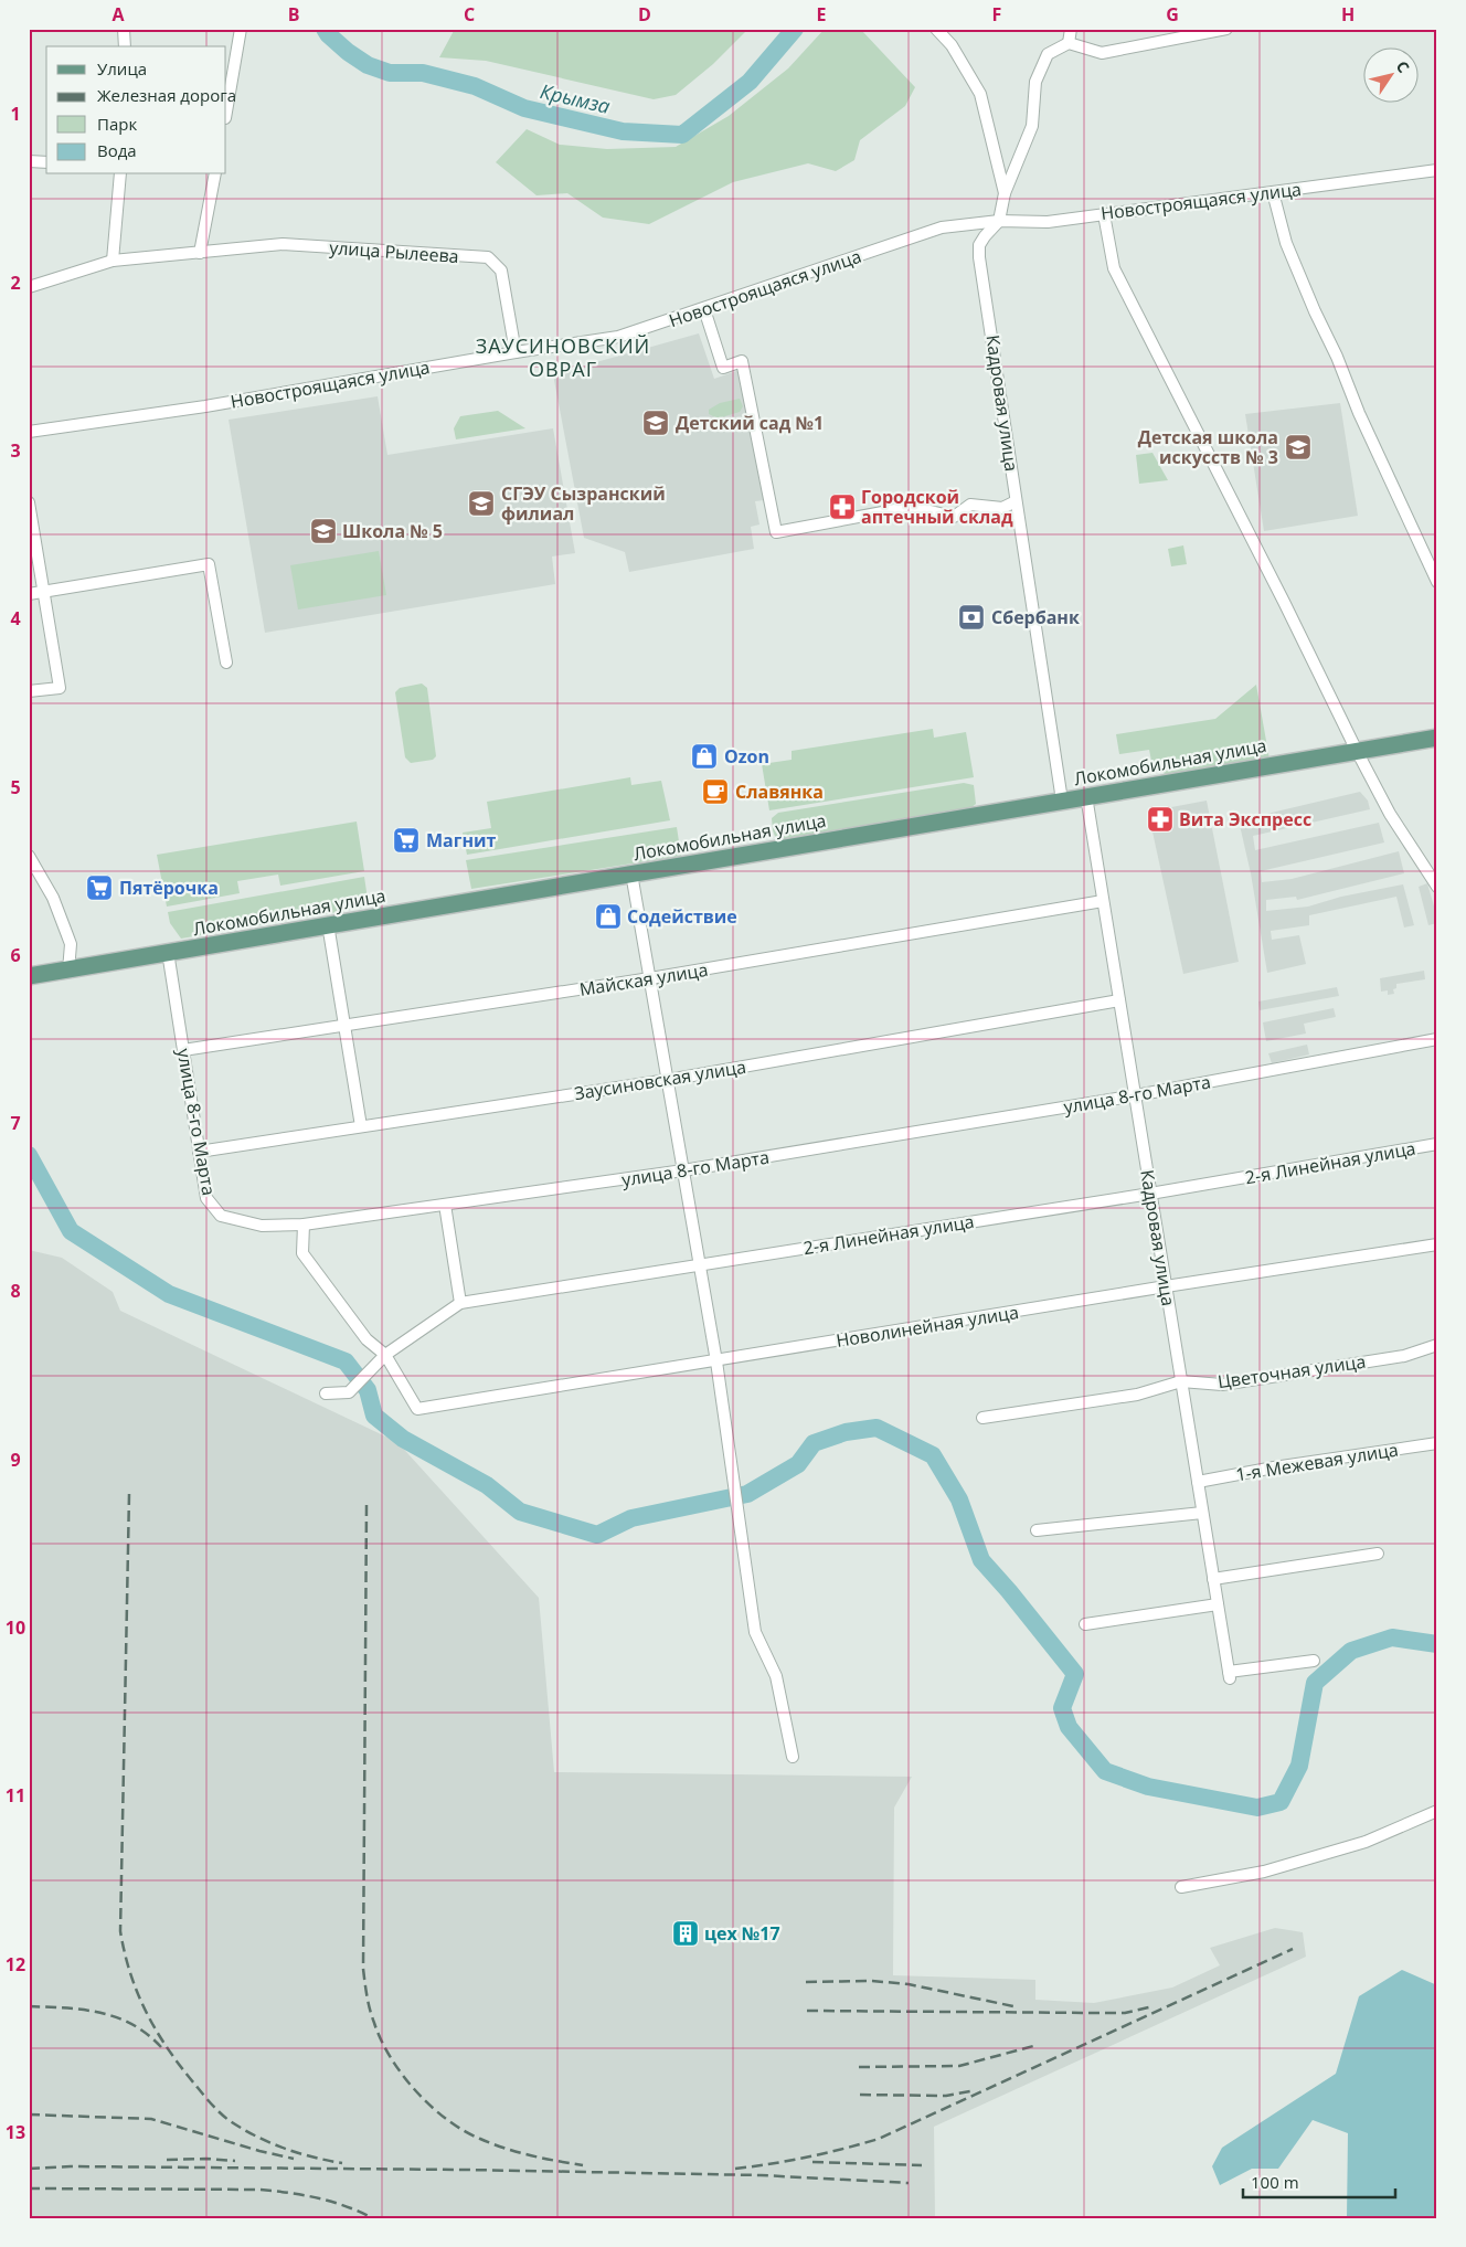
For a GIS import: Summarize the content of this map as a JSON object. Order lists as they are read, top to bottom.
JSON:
{
  "streets": {
    "main road": ["Локомобильная улица"],
    "street": [
      "Новостроящаяся улица",
      "улица Рылеева",
      "Кадровая улица",
      "Майская улица",
      "Заусиновская улица",
      "улица 8-го Марта",
      "2-я Линейная улица",
      "Новолинейная улица",
      "Цветочная улица",
      "1-я Межевая улица"
    ]
  },
  "crossings": [
    ["Новостроящаяся улица", "улица Рылеева"],
    ["Новостроящаяся улица", "Кадровая улица"],
    ["Кадровая улица", "Локомобильная улица"],
    ["Кадровая улица", "Майская улица"],
    ["Кадровая улица", "Заусиновская улица"],
    ["Кадровая улица", "улица 8-го Марта"],
    ["Кадровая улица", "2-я Линейная улица"],
    ["Кадровая улица", "Новолинейная улица"],
    ["Кадровая улица", "Цветочная улица"],
    ["Кадровая улица", "1-я Межевая улица"],
    ["Локомобильная улица", "улица 8-го Марта"],
    ["Майская улица", "улица 8-го Марта"],
    ["Заусиновская улица", "улица 8-го Марта"],
    ["2-я Линейная улица", "Новолинейная улица"]
  ],
  "districts": ["ЗАУСИНОВСКИЙ ОВРАГ"],
  "water": ["Крымза"],
  "places": {
    "school or university": [
      "Детский сад №1",
      "Детская школа искусств № 3",
      "СГЭУ Сызранский филиал",
      "Школа № 5"
    ],
    "pharmacy": ["Городской аптечный склад", "Вита Экспресс"],
    "bank": ["Сбербанк"],
    "shop": ["Ozon", "Содействие"],
    "cafe": ["Славянка"],
    "supermarket": ["Магнит", "Пятёрочка"],
    "building": ["цех №17"]
  },
  "legend": [
    "Улица",
    "Железная дорога",
    "Парк",
    "Вода"
  ],
  "scale_bar": "100 m",
  "north": "top right",
  "grid": {
    "columns": [
      "A",
      "B",
      "C",
      "D",
      "E",
      "F",
      "G",
      "H"
    ],
    "rows": [
      "1",
      "2",
      "3",
      "4",
      "5",
      "6",
      "7",
      "8",
      "9",
      "10",
      "11",
      "12",
      "13"
    ]
  }
}
